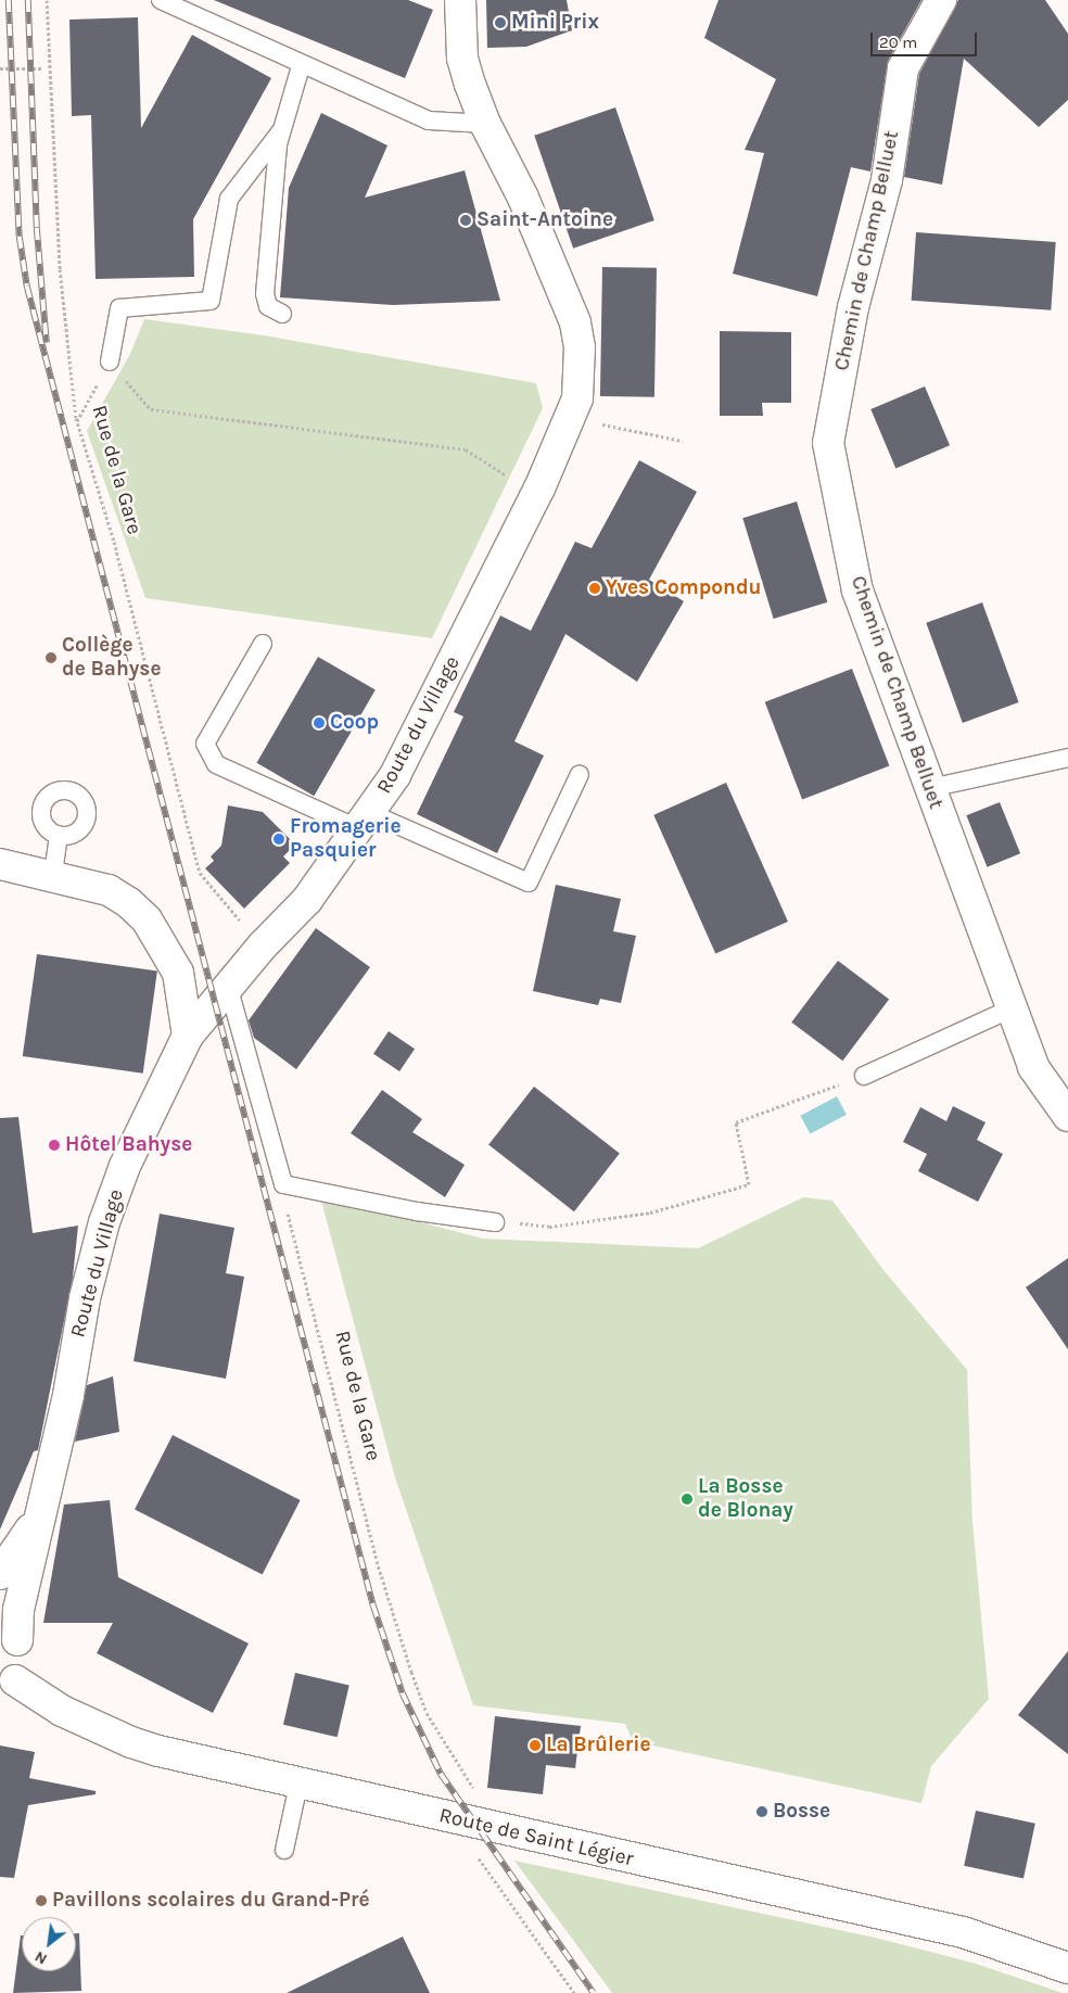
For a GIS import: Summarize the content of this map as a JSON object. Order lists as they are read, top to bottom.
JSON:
{
  "streets": {
    "main road": ["Chemin de Champ Belluet", "Route du Village", "Route de Saint Légier"],
    "path": ["Rue de la Gare"]
  },
  "crossings": [
    ["Route du Village", "Route de Saint Légier"]
  ],
  "places": [
    "Mini Prix",
    "Saint-Antoine",
    "Yves Compondu",
    "Collège de Bahyse",
    "Coop",
    "Fromagerie Pasquier",
    "Hôtel Bahyse",
    "La Bosse de Blonay",
    "La Brûlerie",
    "Bosse",
    "Pavillons scolaires du Grand-Pré"
  ],
  "scale_bar": "20 m",
  "north": "bottom left"
}
